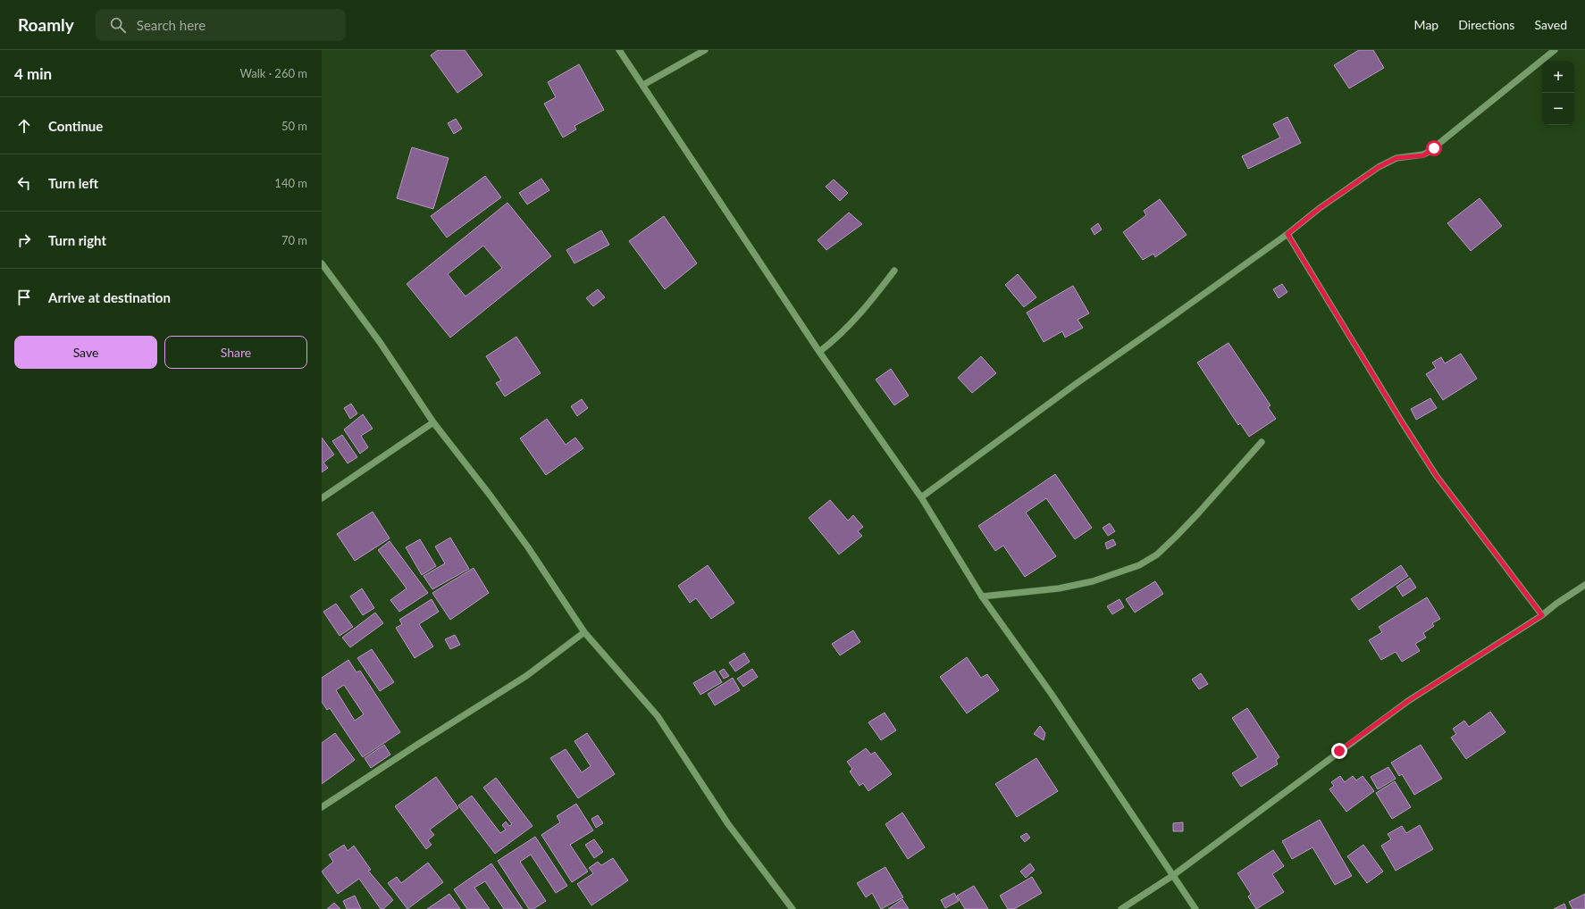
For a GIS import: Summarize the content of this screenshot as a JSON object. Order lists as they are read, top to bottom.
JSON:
{
  "page": {
    "header": "Roamly",
    "search": "Search here",
    "nav": ["Map", "Directions", "Saved"],
    "heading": ["4 min", "Walk · 260 m"],
    "map_buttons": ["+", "−"],
    "list": [
      ["Continue", "50 m"],
      ["Turn left", "140 m"],
      ["Turn right", "70 m"],
      "Arrive at destination"
    ],
    "buttons": ["Save", "Share"]
  }
}
